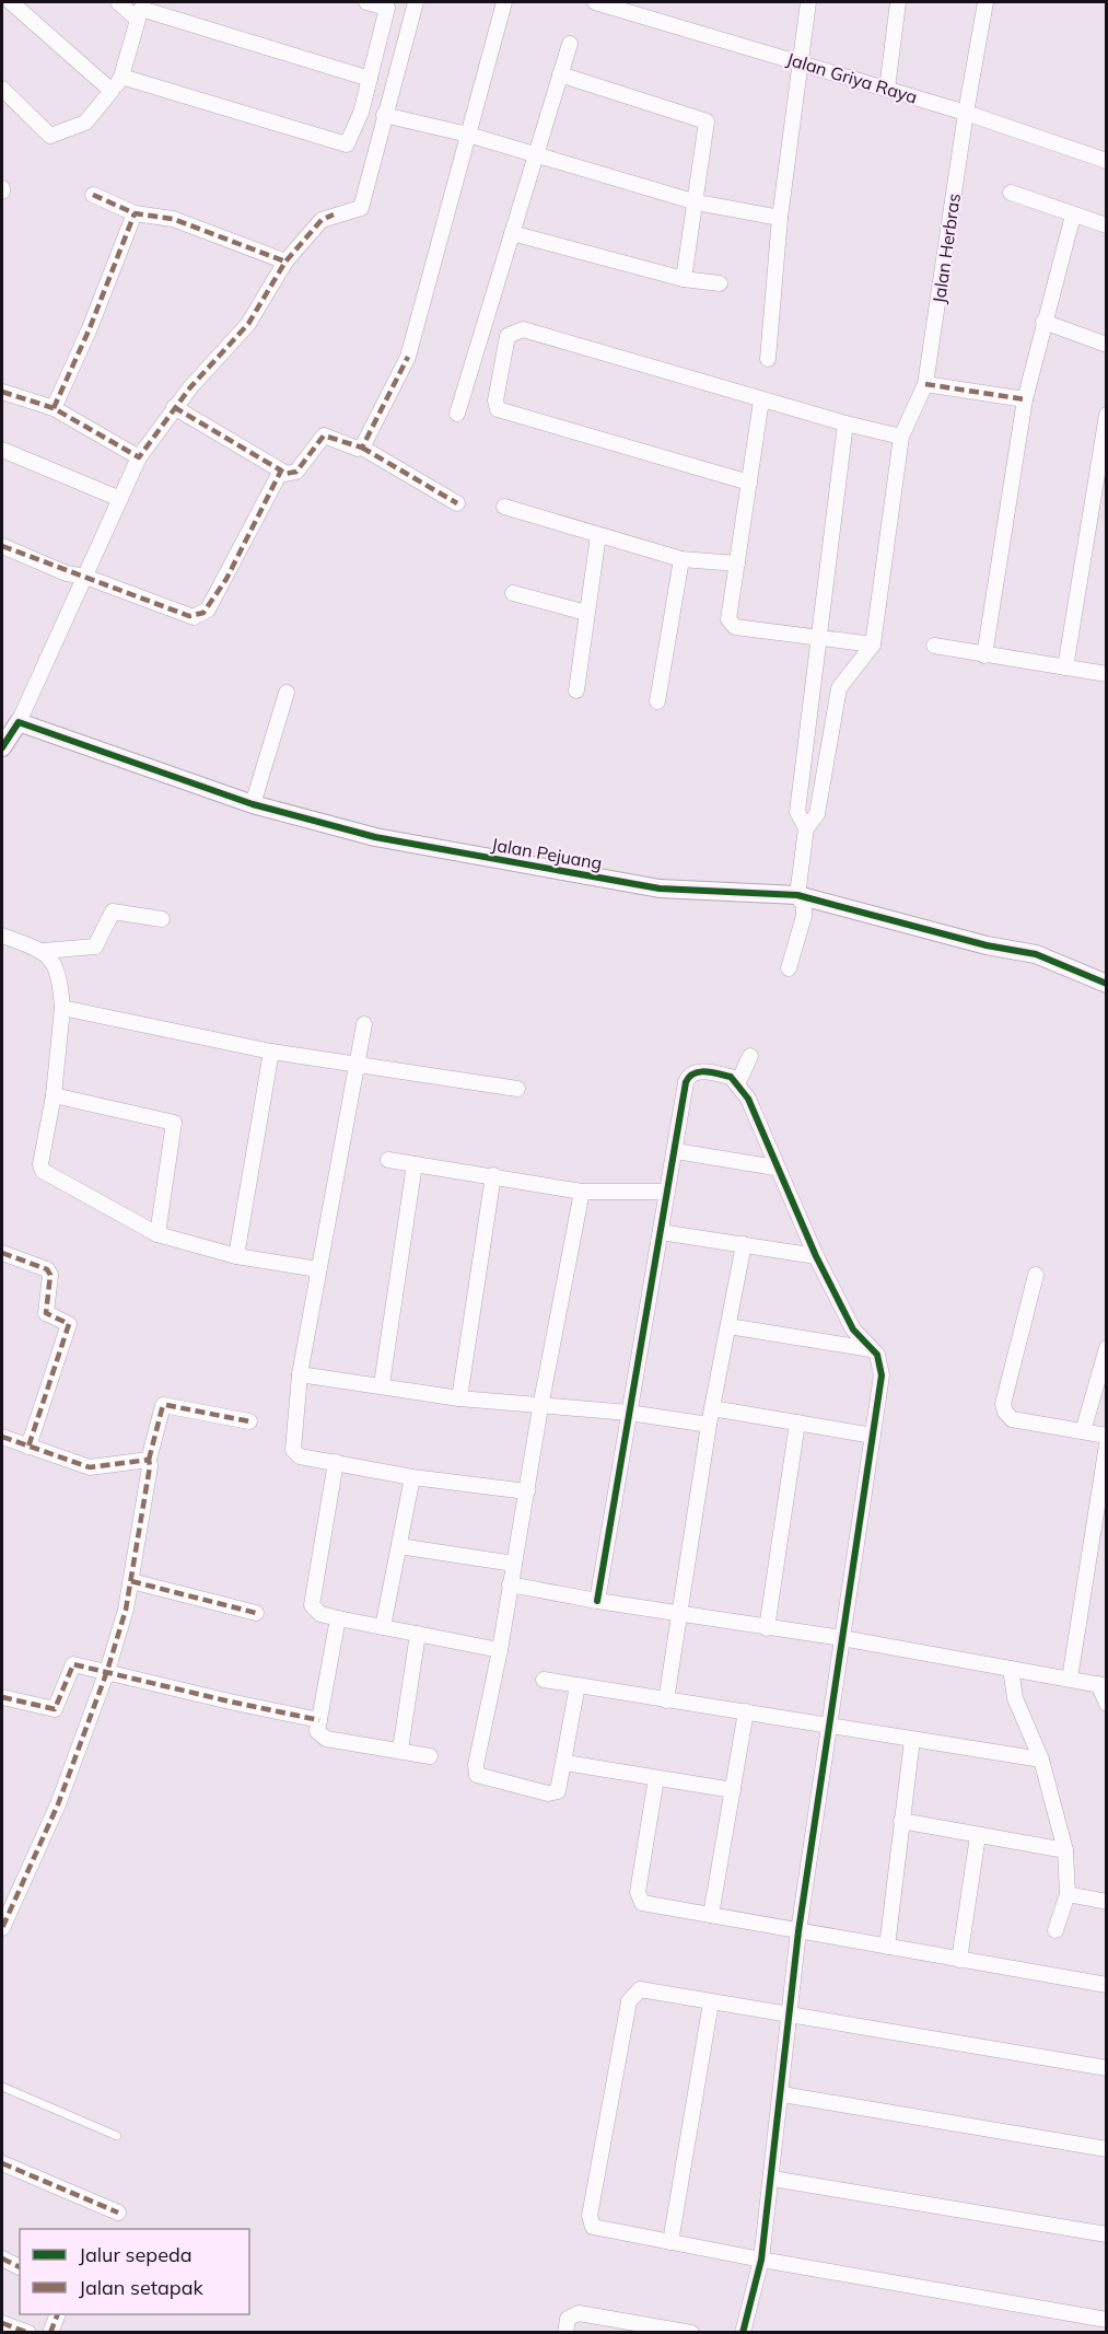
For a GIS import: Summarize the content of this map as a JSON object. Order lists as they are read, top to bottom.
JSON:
{
  "streets": {
    "street": ["Jalan Griya Raya", "Jalan Herbras", "Jalan Pejuang"]
  },
  "crossings": [
    ["Jalan Griya Raya", "Jalan Herbras"]
  ],
  "legend": ["Jalur sepeda", "Jalan setapak"]
}
